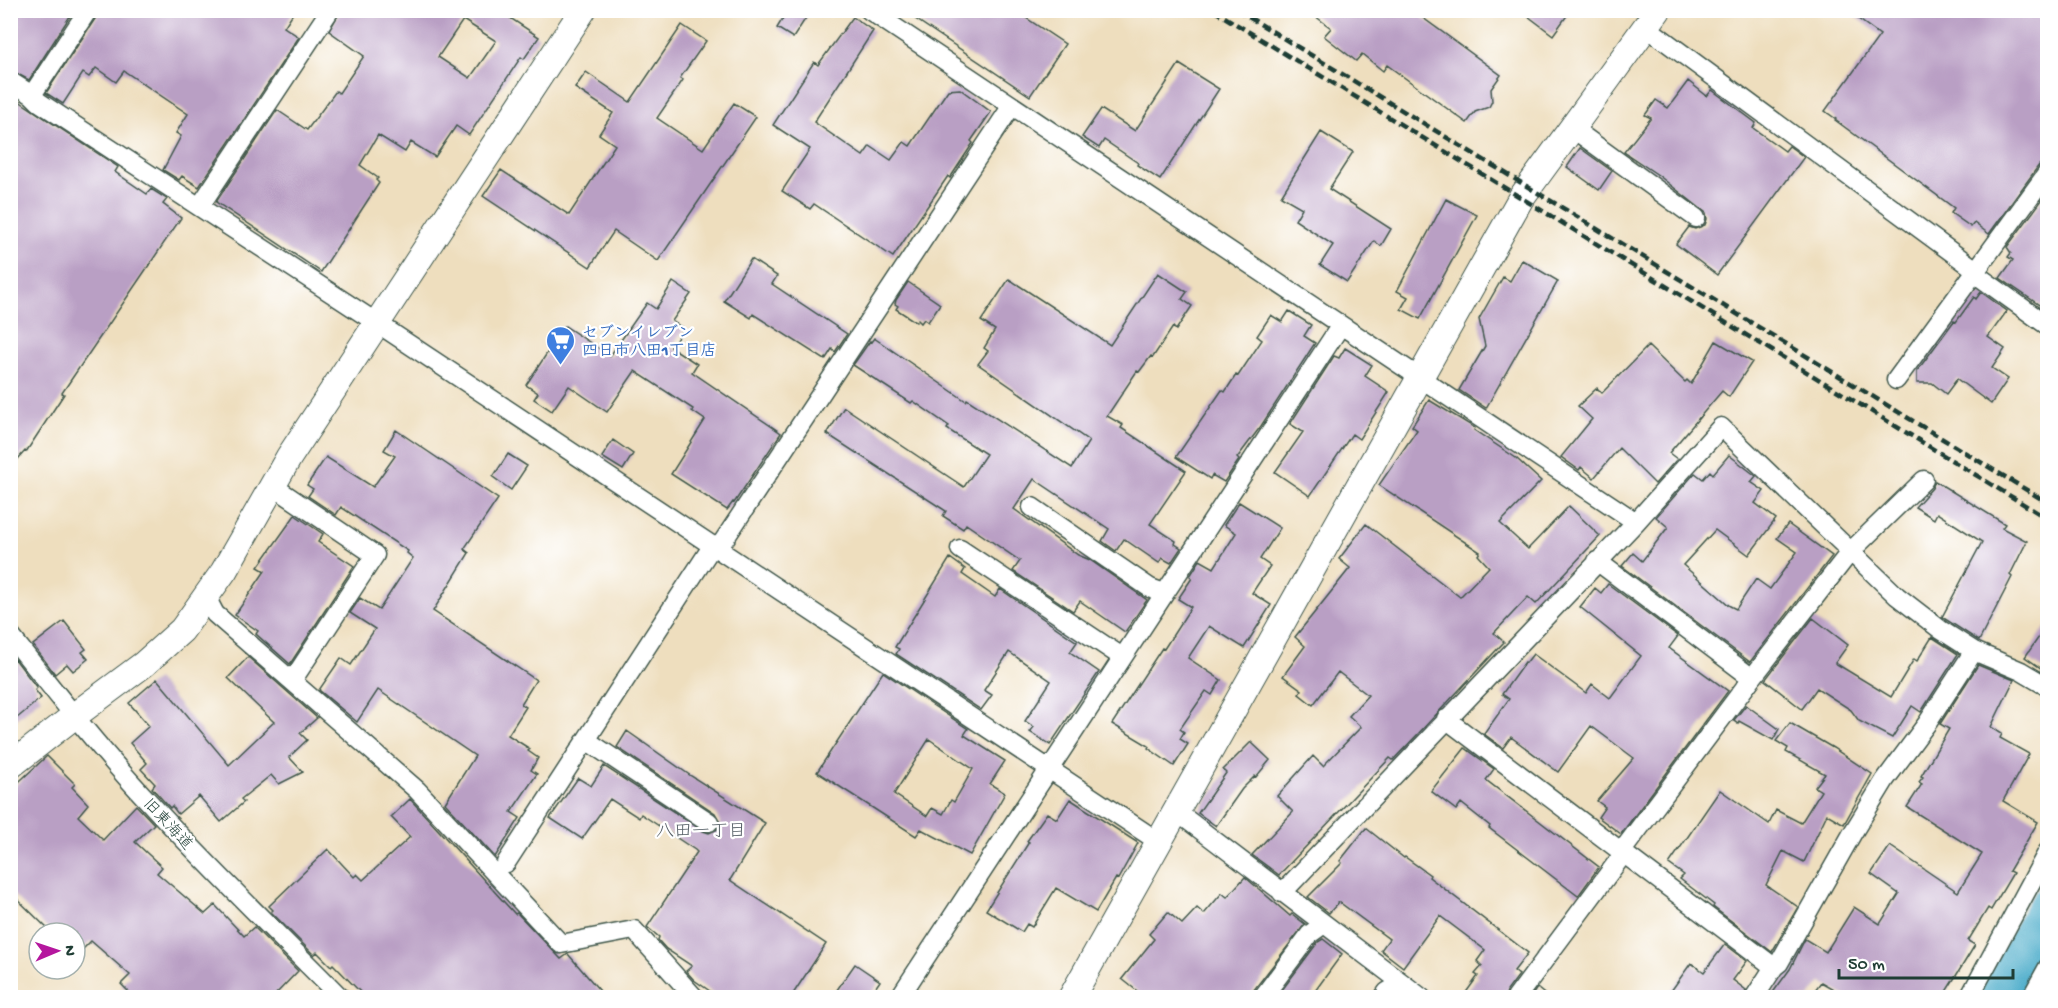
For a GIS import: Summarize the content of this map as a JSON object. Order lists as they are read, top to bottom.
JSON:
{
  "streets": {
    "street": ["旧東海道"]
  },
  "districts": ["八田一丁目"],
  "places": {
    "supermarket": ["セブンイレブン 四日市八田1丁目店"]
  },
  "scale_bar": "50 m",
  "north": "right"
}
